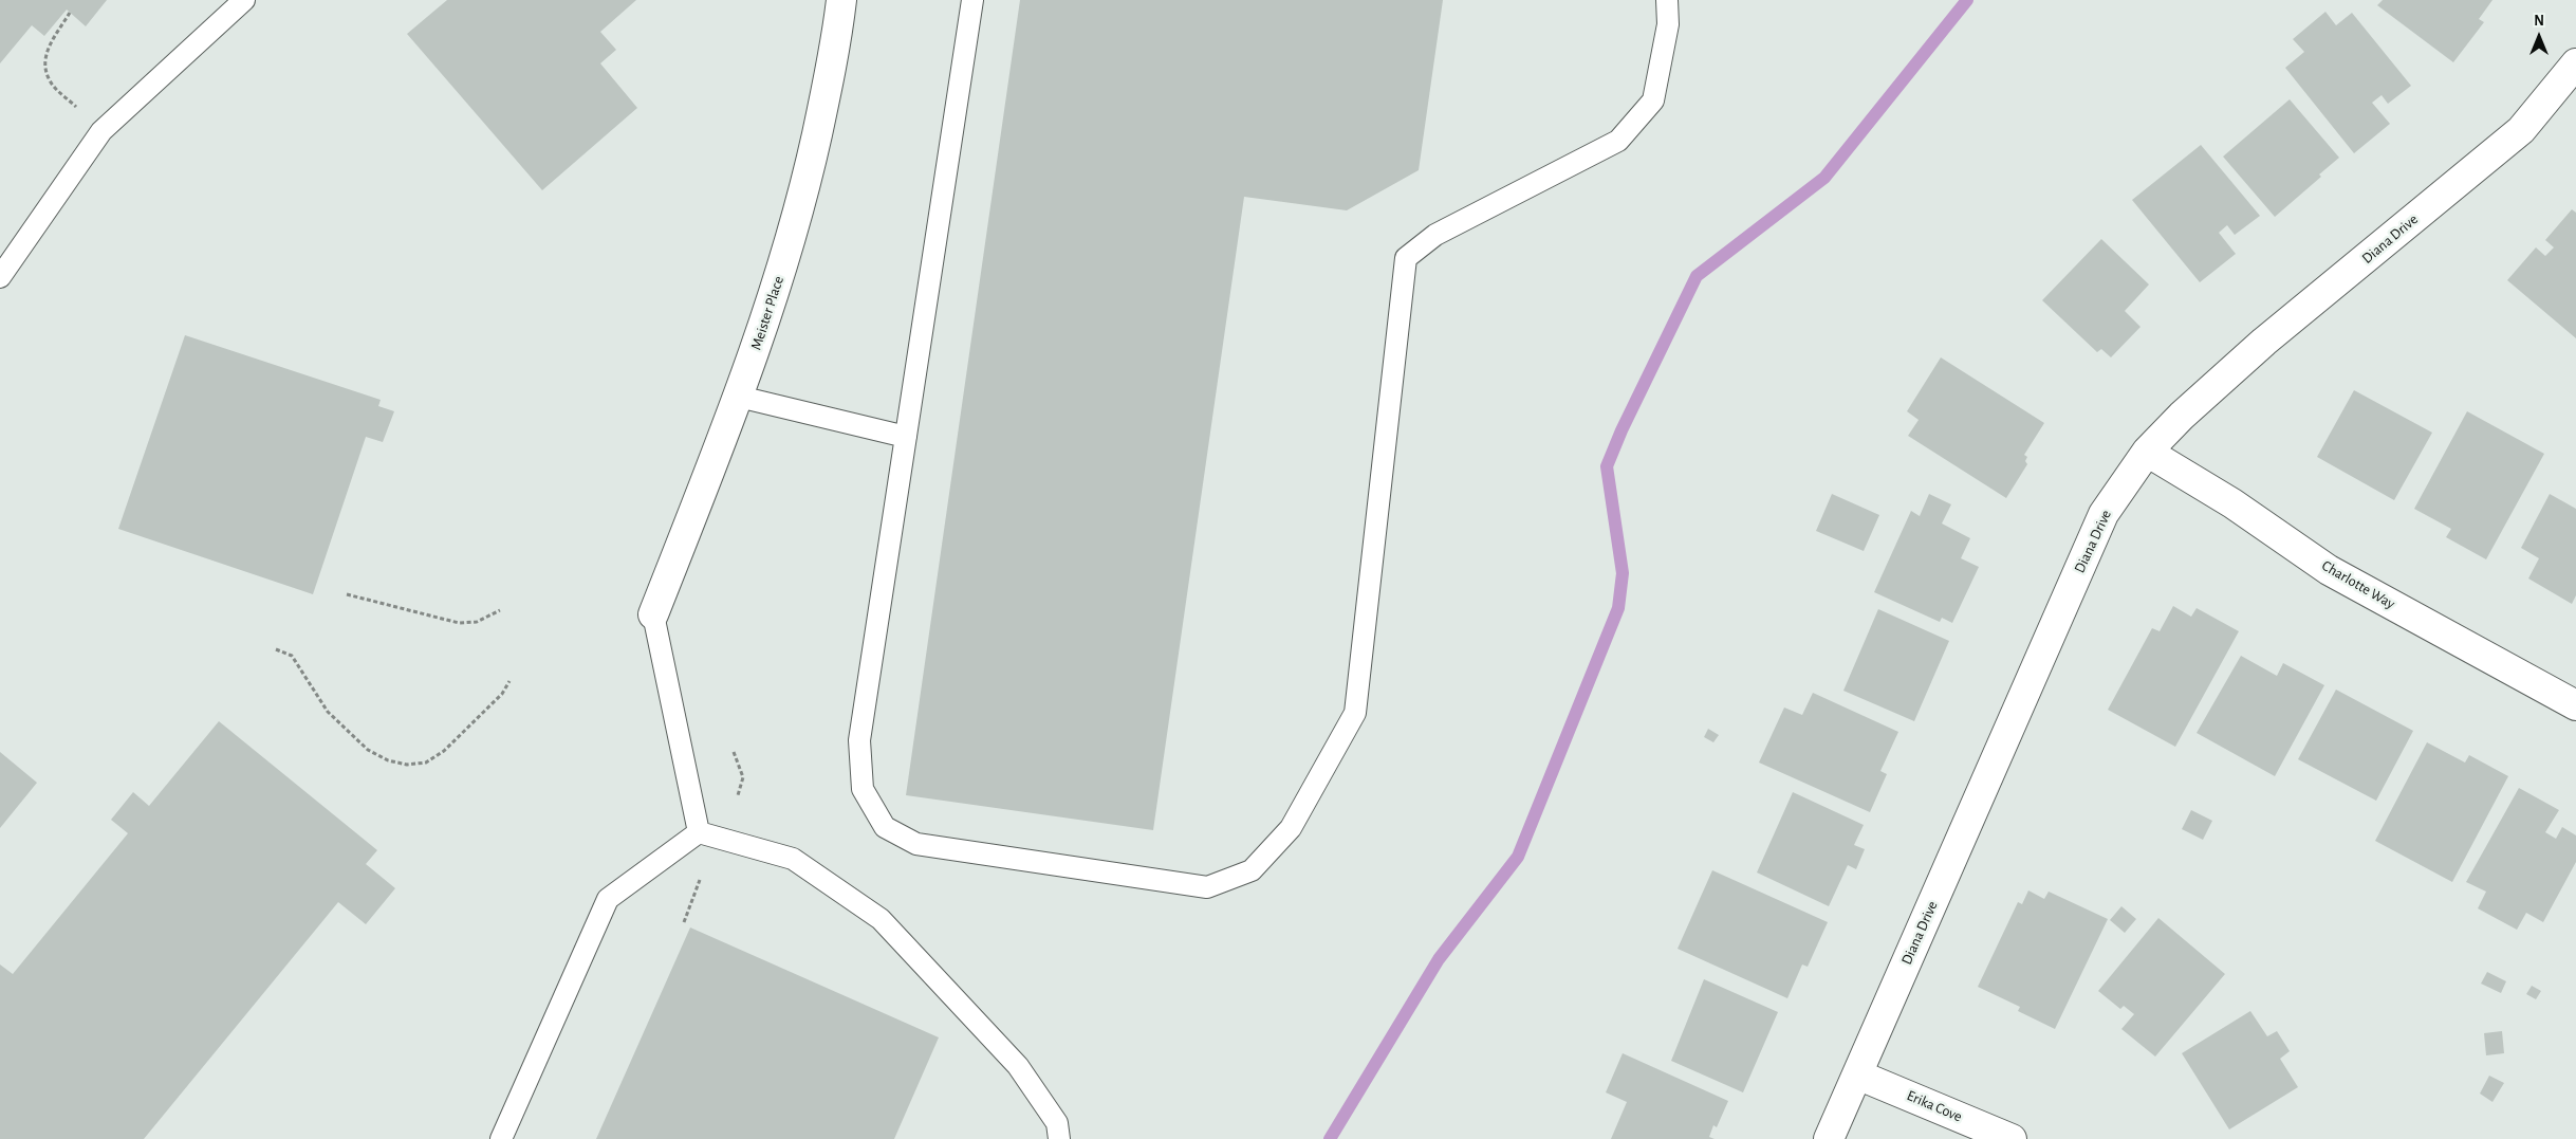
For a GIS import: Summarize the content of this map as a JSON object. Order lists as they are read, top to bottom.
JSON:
{
  "streets": {
    "street": [
      "Diana Drive",
      "Meister Place",
      "Charlotte Way",
      "Erika Cove"
    ]
  },
  "crossings": [
    ["Diana Drive", "Charlotte Way"],
    ["Diana Drive", "Erika Cove"]
  ],
  "north": "top"
}
